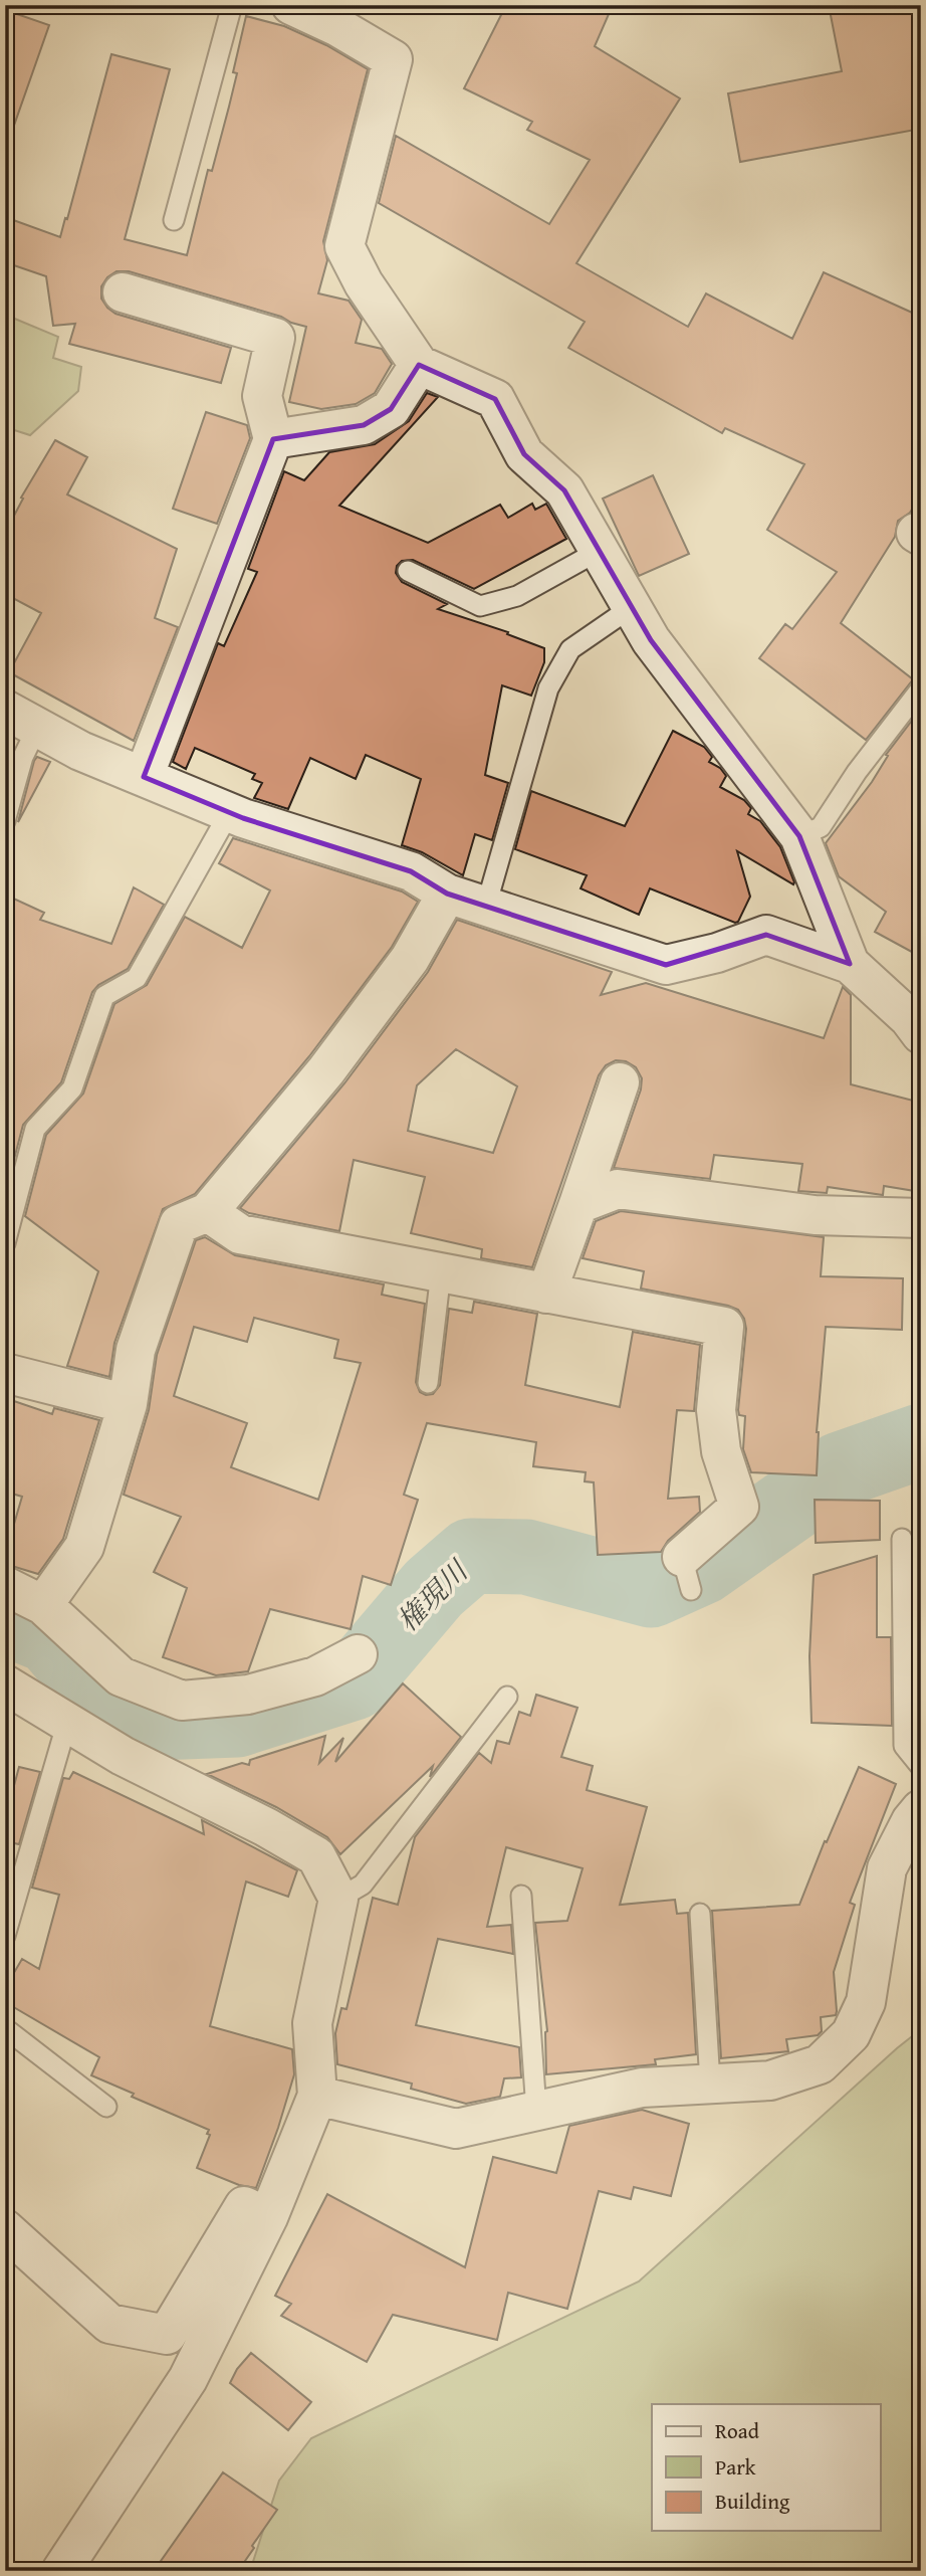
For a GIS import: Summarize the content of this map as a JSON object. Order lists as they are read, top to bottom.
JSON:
{
  "water": ["権現川"],
  "legend": ["Road", "Park", "Building"]
}
